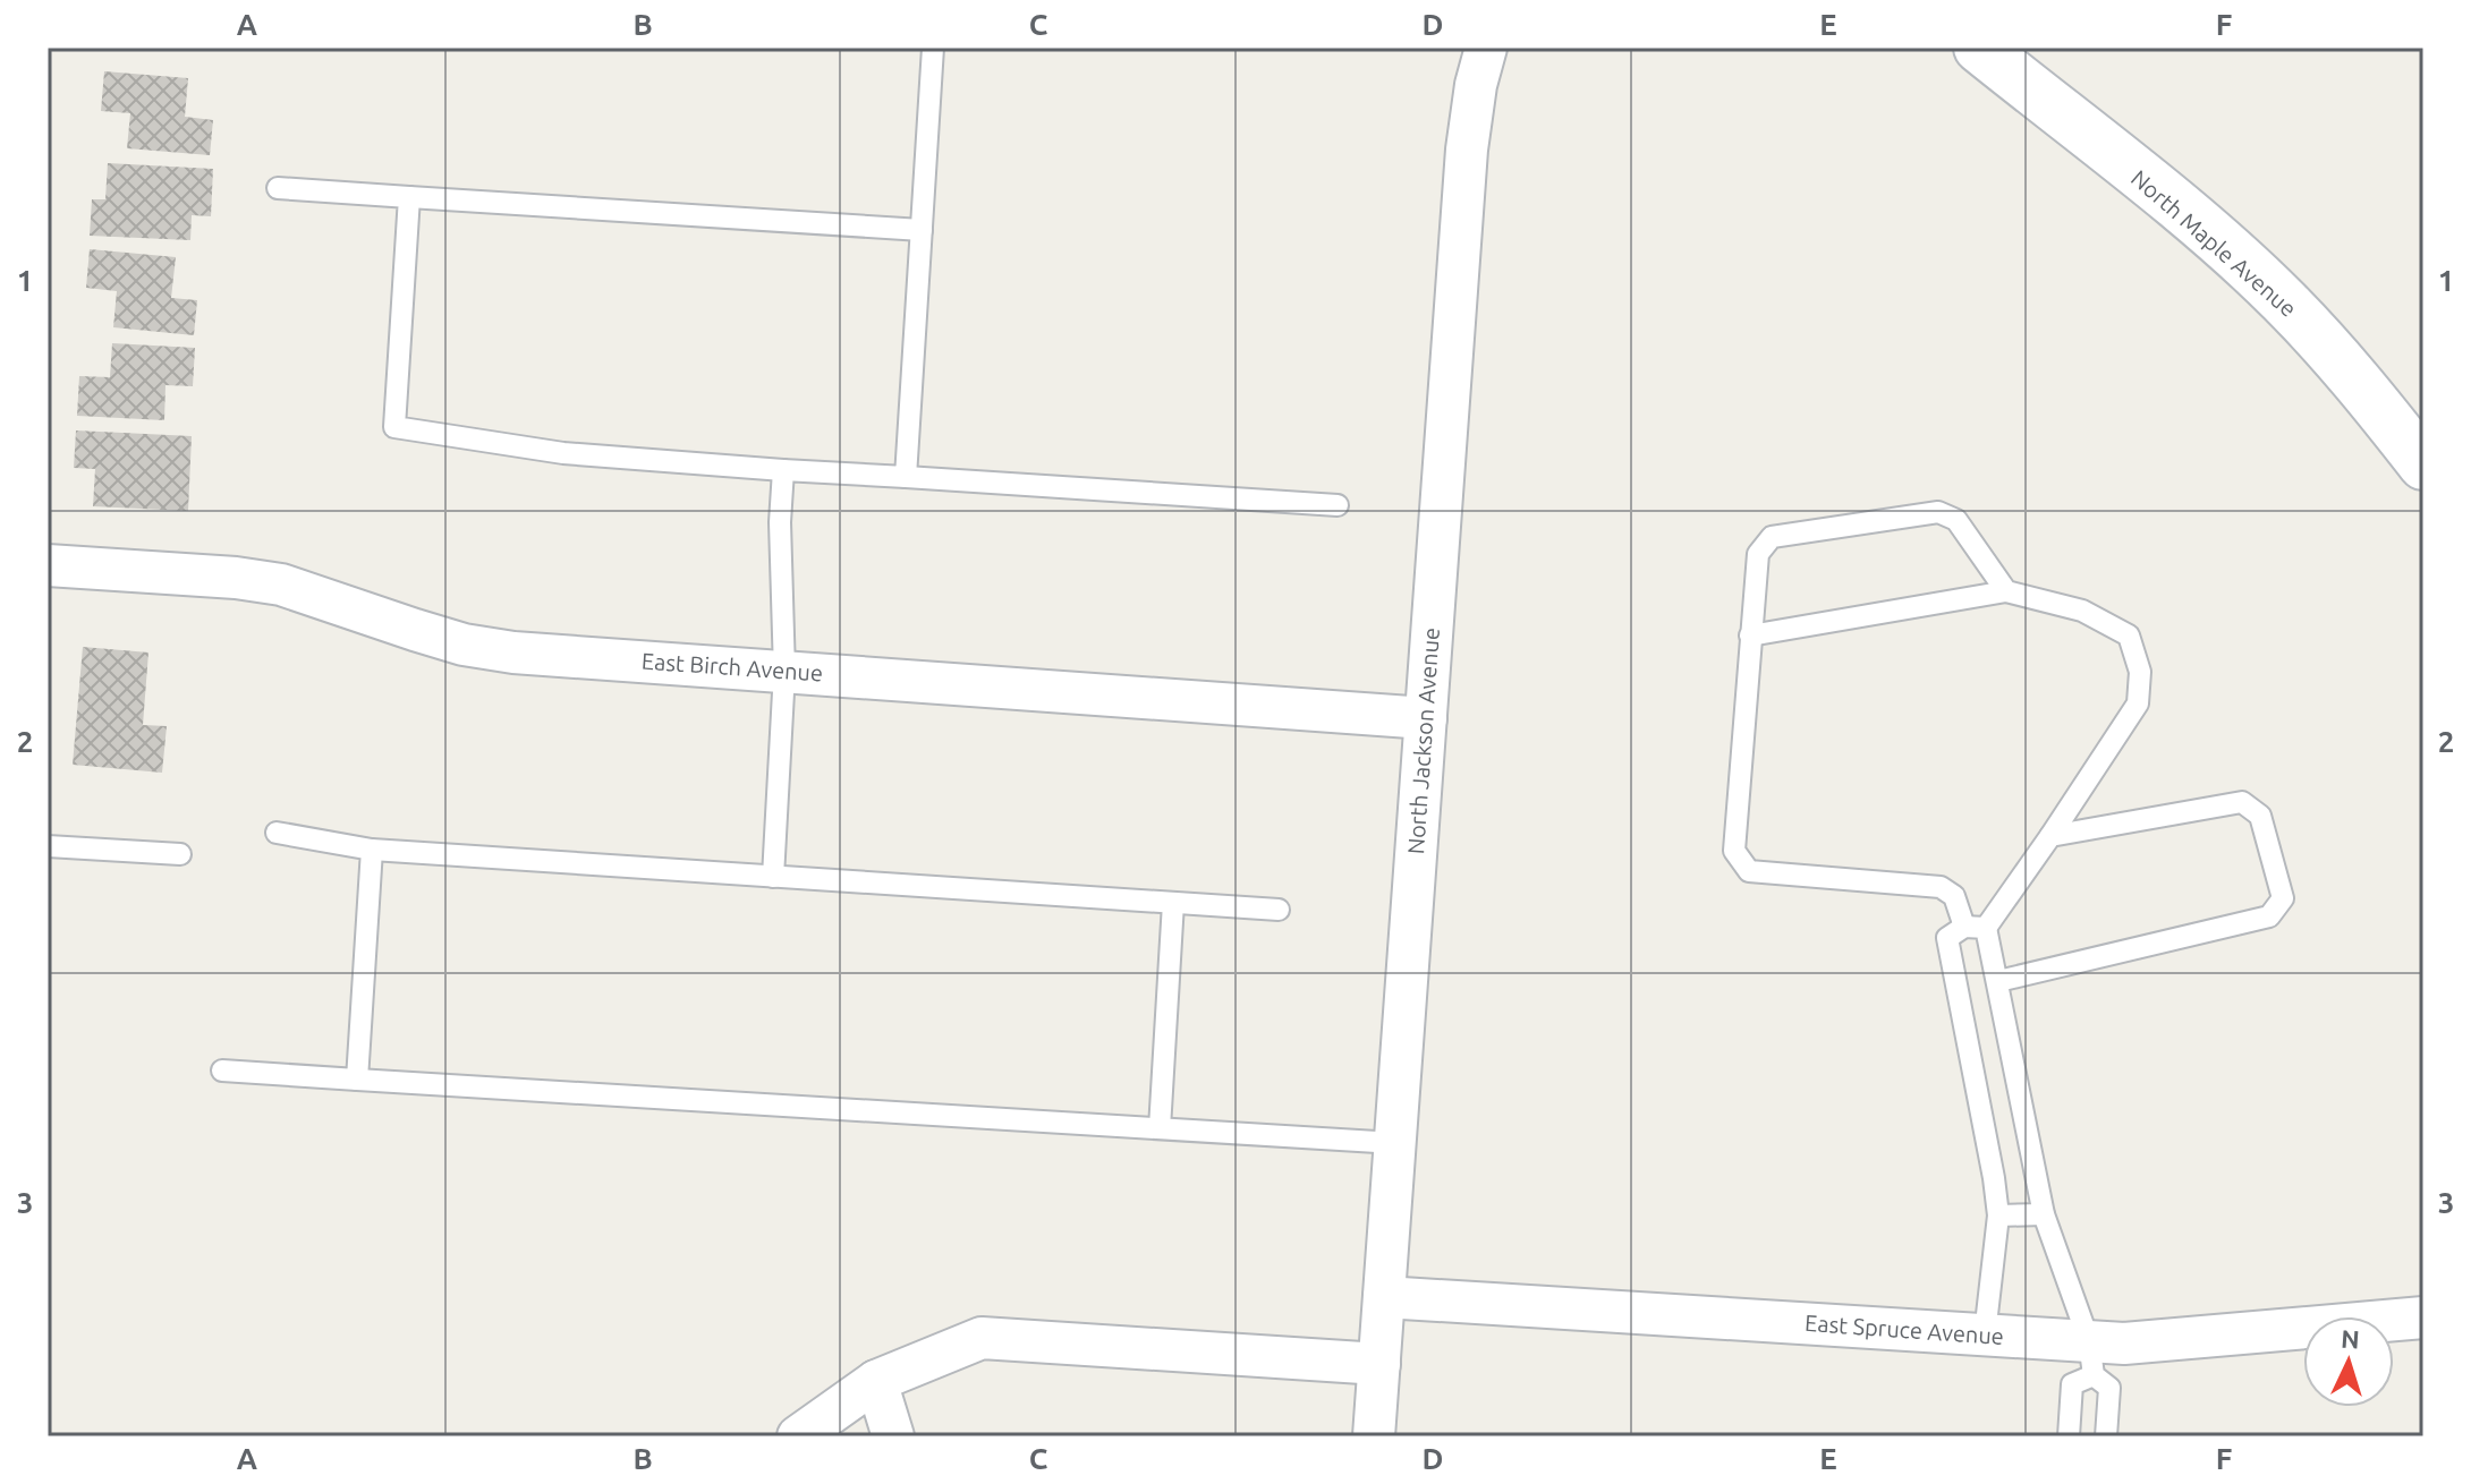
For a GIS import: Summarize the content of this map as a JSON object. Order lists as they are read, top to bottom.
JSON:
{
  "streets": {
    "street": [
      "North Maple Avenue",
      "East Birch Avenue",
      "North Jackson Avenue",
      "East Spruce Avenue"
    ]
  },
  "crossings": [
    ["East Birch Avenue", "North Jackson Avenue"],
    ["North Jackson Avenue", "East Spruce Avenue"]
  ],
  "north": "top",
  "grid": {
    "columns": [
      "A",
      "B",
      "C",
      "D",
      "E",
      "F"
    ],
    "rows": ["1", "2", "3"]
  }
}
